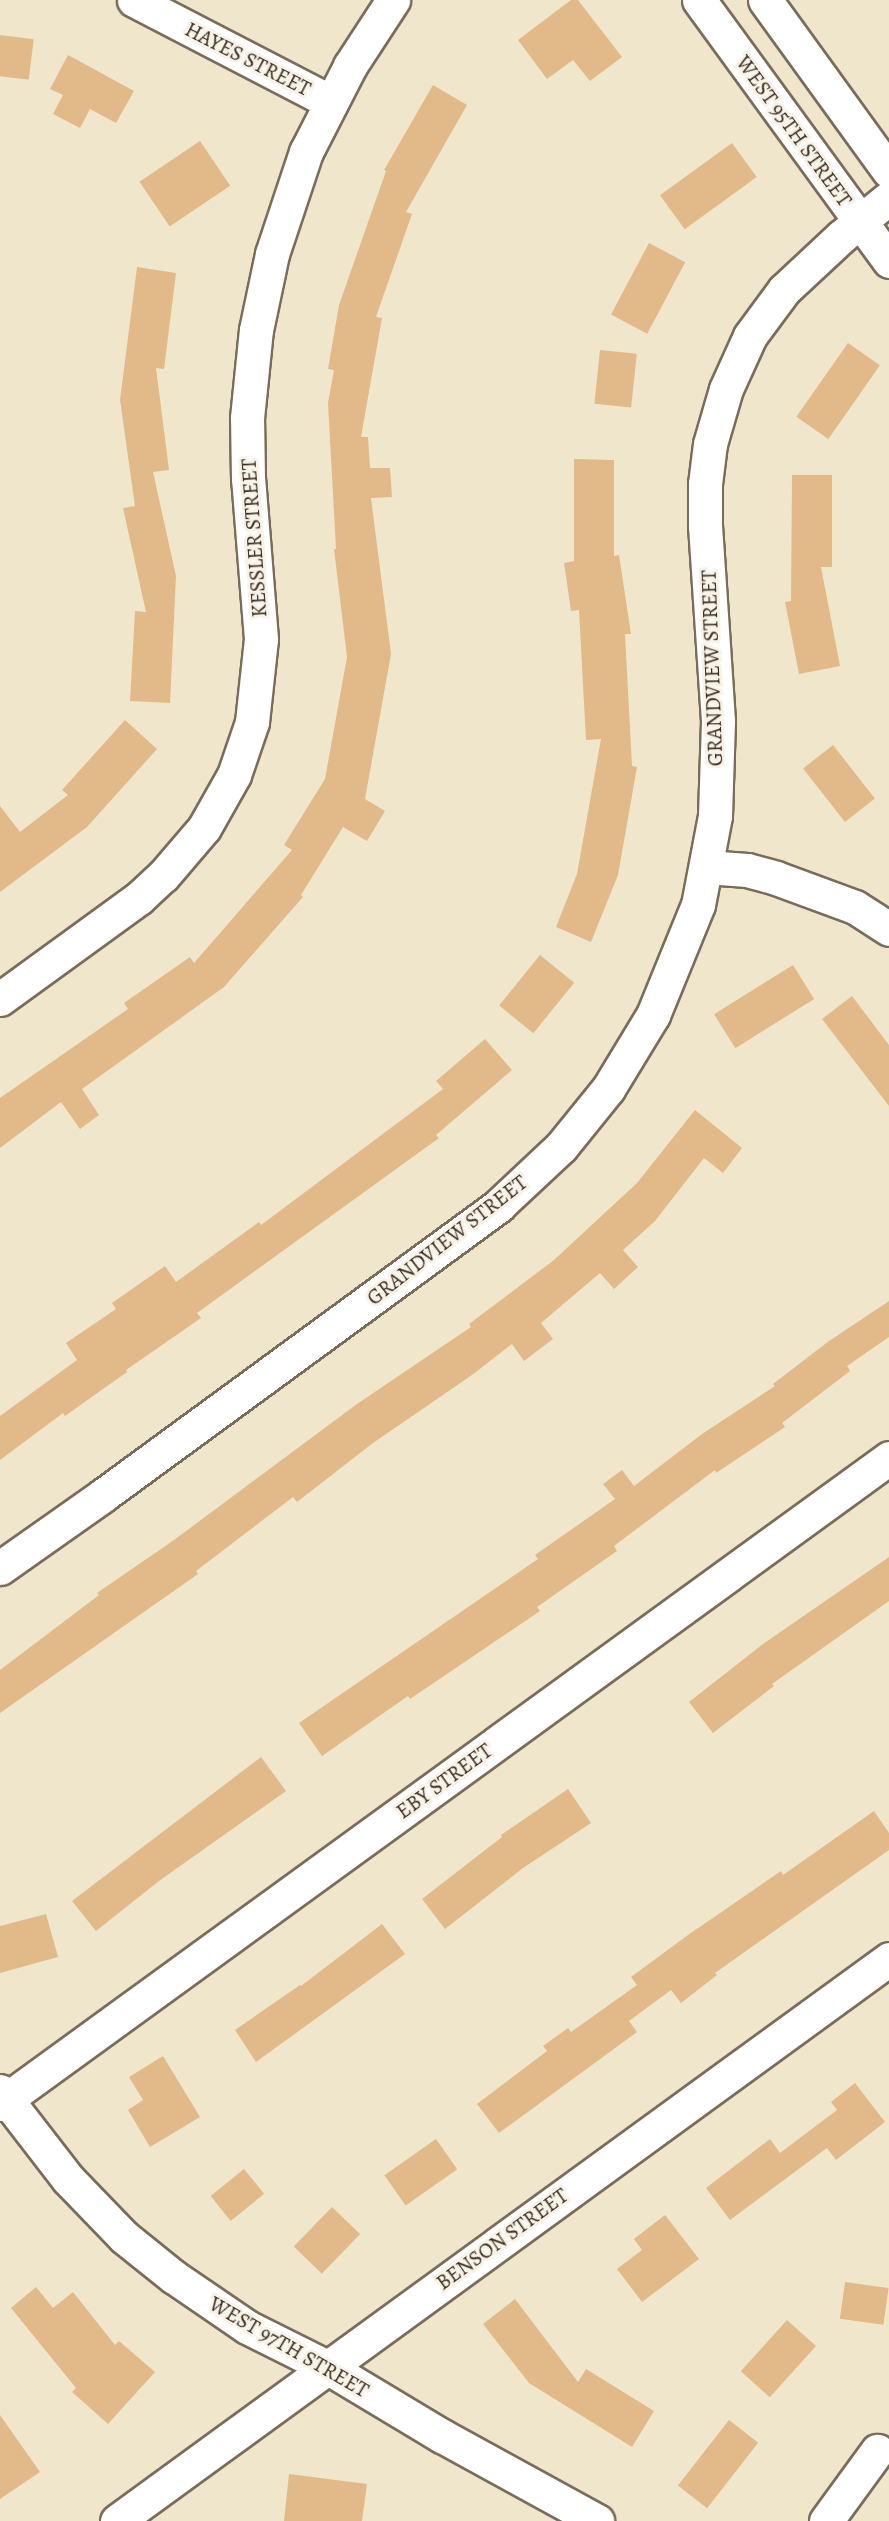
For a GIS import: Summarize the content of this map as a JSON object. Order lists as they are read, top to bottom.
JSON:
{
  "streets": {
    "street": [
      "HAYES STREET",
      "WEST 95TH STREET",
      "KESSLER STREET",
      "GRANDVIEW STREET",
      "EBY STREET",
      "BENSON STREET",
      "WEST 97TH STREET"
    ]
  },
  "crossings": [
    ["HAYES STREET", "KESSLER STREET"],
    ["WEST 95TH STREET", "GRANDVIEW STREET"],
    ["EBY STREET", "WEST 97TH STREET"],
    ["BENSON STREET", "WEST 97TH STREET"]
  ]
}
